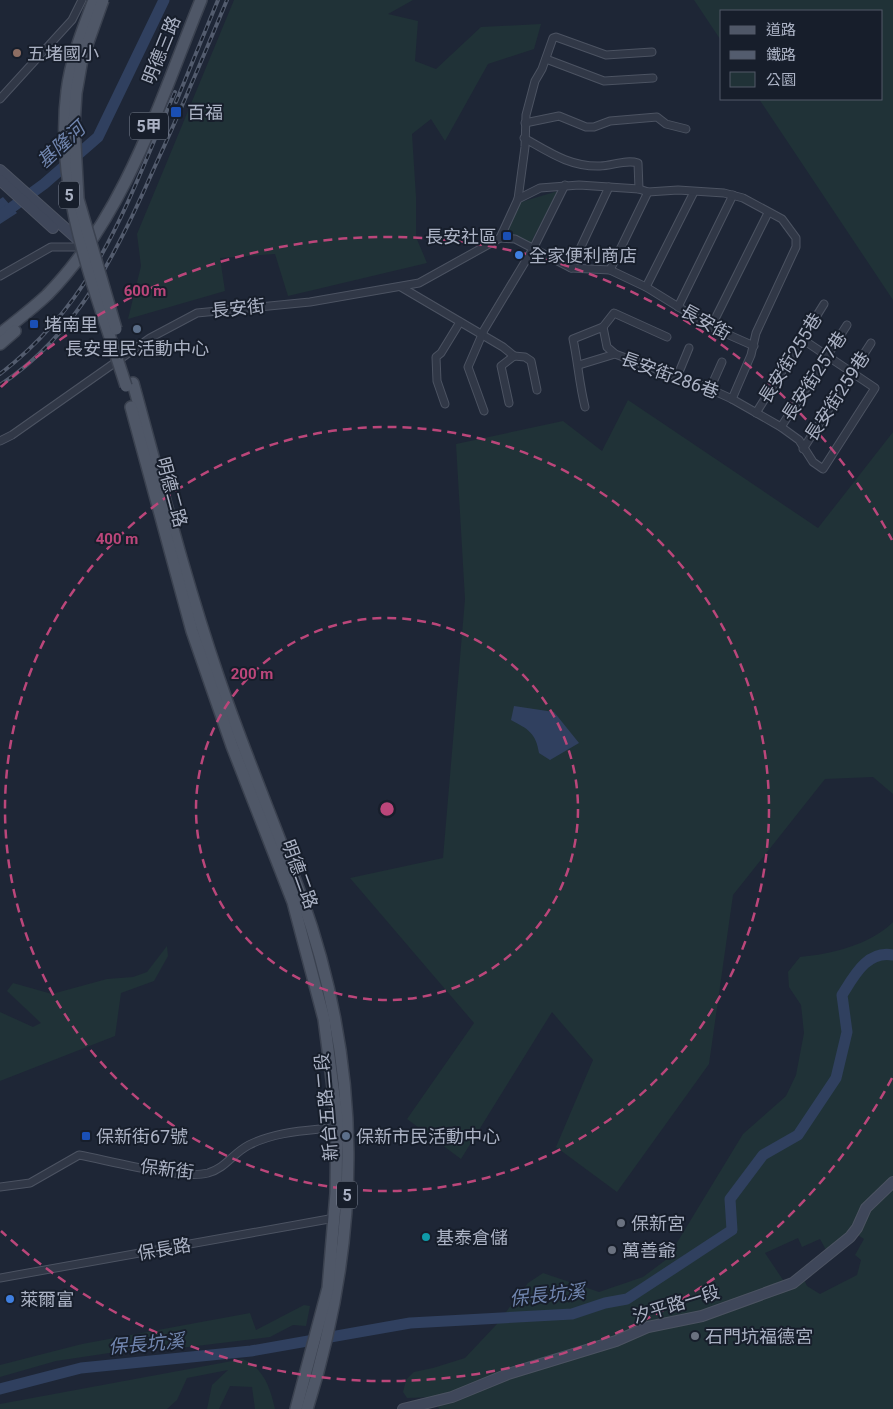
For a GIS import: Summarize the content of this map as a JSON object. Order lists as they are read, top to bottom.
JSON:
{
  "streets": {
    "main road": [
      "明德三路",
      "5甲",
      "5",
      "明德二路",
      "新台五路二段"
    ],
    "street": [
      "長安街",
      "長安街255巷",
      "長安街286巷",
      "長安街257巷",
      "長安街259巷",
      "保新街",
      "保長路",
      "汐平路一段"
    ]
  },
  "crossings": [
    ["明德二路", "新台五路二段"]
  ],
  "water": ["基隆河", "保長坑溪"],
  "places": {
    "other": [
      "五堵國小",
      "全家便利商店",
      "長安里民活動中心",
      "保新市民活動中心",
      "保新宮",
      "基泰倉儲",
      "萬善爺",
      "萊爾富",
      "石門坑福德宮"
    ],
    "transit": [
      "百福",
      "長安社區",
      "堵南里",
      "保新街67號"
    ]
  },
  "legend": ["道路", "鐵路", "公園"],
  "rings": ["600 m", "400 m", "200 m"]
}
